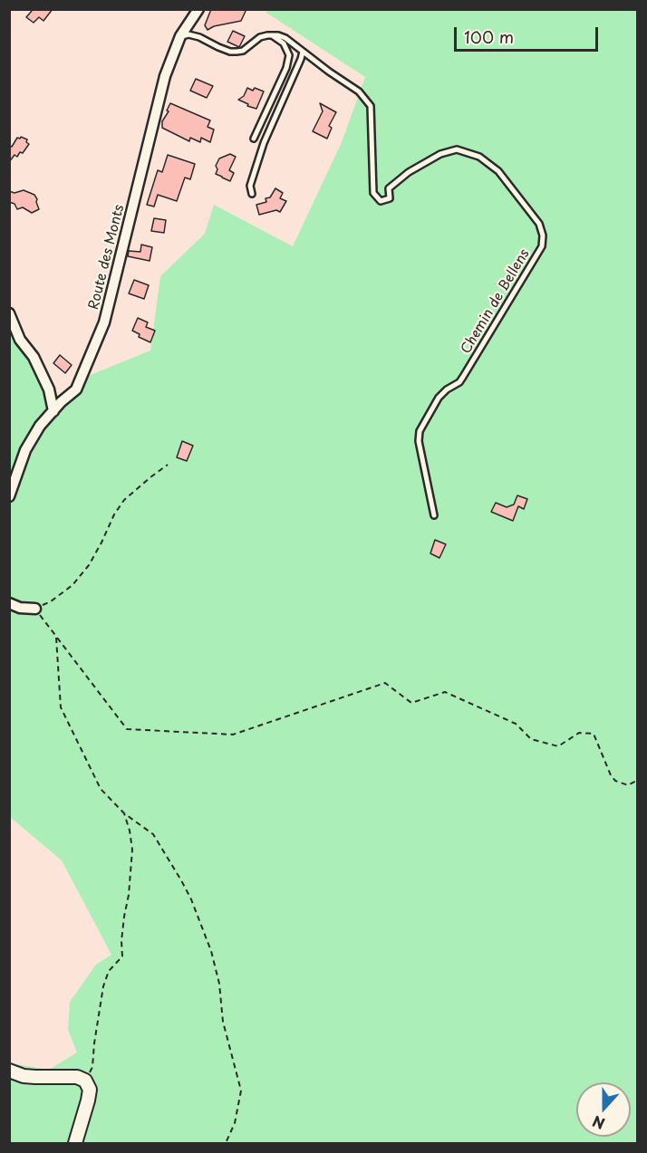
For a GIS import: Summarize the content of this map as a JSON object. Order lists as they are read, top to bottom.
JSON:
{
  "streets": {
    "street": ["Route des Monts"],
    "lane": ["Chemin de Bellens"]
  },
  "scale_bar": "100 m",
  "north": "bottom"
}
